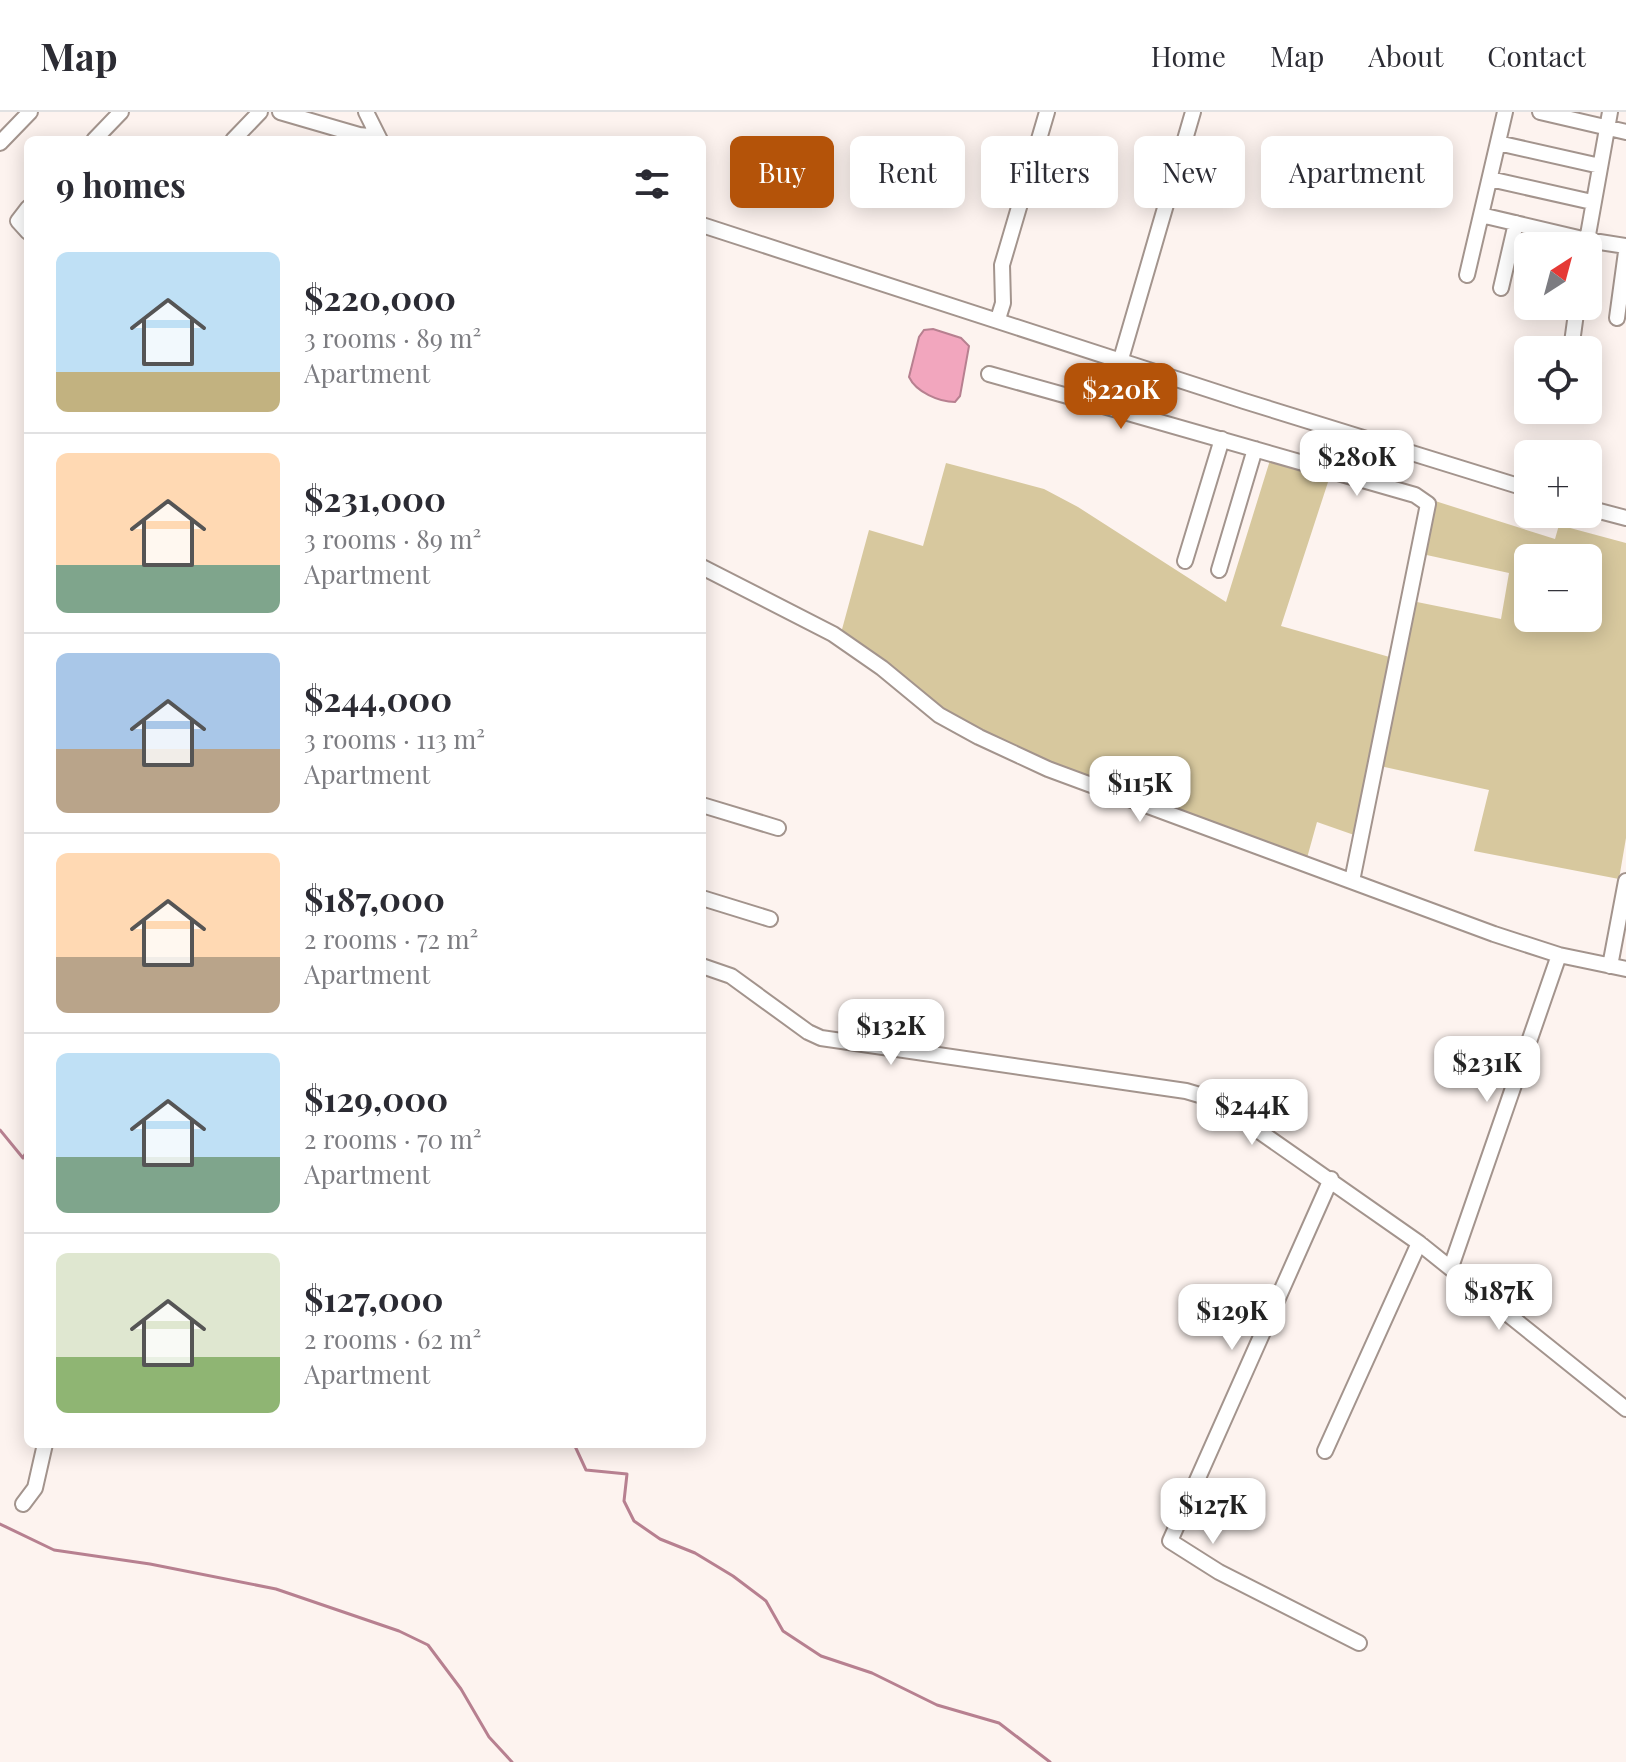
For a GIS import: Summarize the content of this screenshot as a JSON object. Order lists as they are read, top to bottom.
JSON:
{
  "north": "top right",
  "page": {
    "header": "Map",
    "nav": [
      "Home",
      "Map",
      "About",
      "Contact"
    ],
    "chip": [
      "Buy",
      "Rent",
      "Filters",
      "New",
      "Apartment"
    ],
    "heading": "9 homes",
    "map_buttons": ["+", "−"],
    "list": [
      {
        "name": "$220,000",
        "note": "3 rooms · 89 m² · Apartment"
      },
      {
        "name": "$231,000",
        "note": "3 rooms · 89 m² · Apartment"
      },
      {
        "name": "$244,000",
        "note": "3 rooms · 113 m² · Apartment"
      },
      {
        "name": "$187,000",
        "note": "2 rooms · 72 m² · Apartment"
      },
      {
        "name": "$129,000",
        "note": "2 rooms · 70 m² · Apartment"
      },
      {
        "name": "$127,000",
        "note": "2 rooms · 62 m² · Apartment"
      }
    ],
    "price": [
      "$220K",
      "$280K",
      "$115K",
      "$132K",
      "$231K",
      "$244K",
      "$187K",
      "$129K",
      "$127K"
    ]
  }
}
